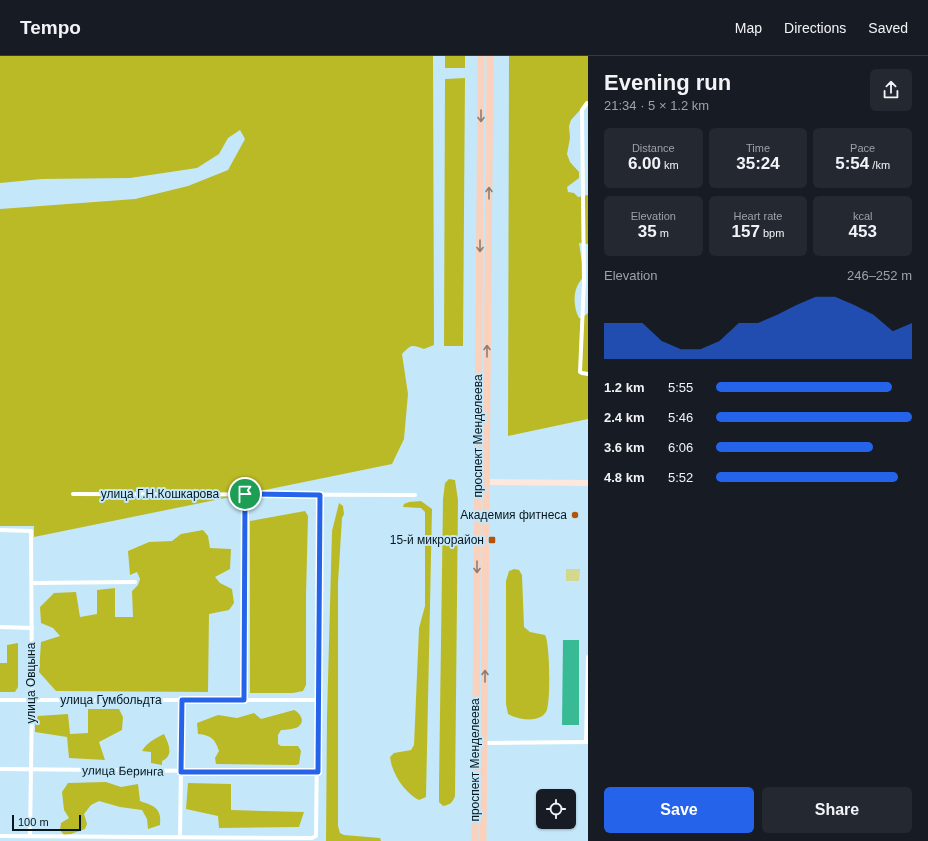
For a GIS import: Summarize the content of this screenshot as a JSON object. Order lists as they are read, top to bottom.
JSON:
{
  "streets": {
    "main road": ["проспект Менделеева"],
    "street": [
      "улица Г.Н.Кошкарова",
      "улица Овцына",
      "улица Гумбольдта",
      "улица Беринга"
    ]
  },
  "crossings": [
    ["улица Овцына", "улица Гумбольдта"],
    ["улица Овцына", "улица Беринга"]
  ],
  "places": {
    "other": ["Академия фитнеса"],
    "transit": ["15-й микрорайон"]
  },
  "scale_bar": "100 m",
  "page": {
    "header": "Tempo",
    "nav": ["Map", "Directions", "Saved"],
    "heading": ["Evening run", "21:34 · 5 × 1.2 km"],
    "stats": [
      ["Distance", "6.00 km"],
      ["Time", "35:24"],
      ["Pace", "5:54 /km"],
      ["Elevation", "35 m"],
      ["Heart rate", "157 bpm"],
      ["kcal", "453"]
    ],
    "chart": ["Elevation", "246–252 m"],
    "list": [
      {
        "name": "1.2 km",
        "note": "5:55"
      },
      {
        "name": "2.4 km",
        "note": "5:46"
      },
      {
        "name": "3.6 km",
        "note": "6:06"
      },
      {
        "name": "4.8 km",
        "note": "5:52"
      }
    ],
    "buttons": ["Save", "Share"],
    "scale": "100 m"
  }
}
